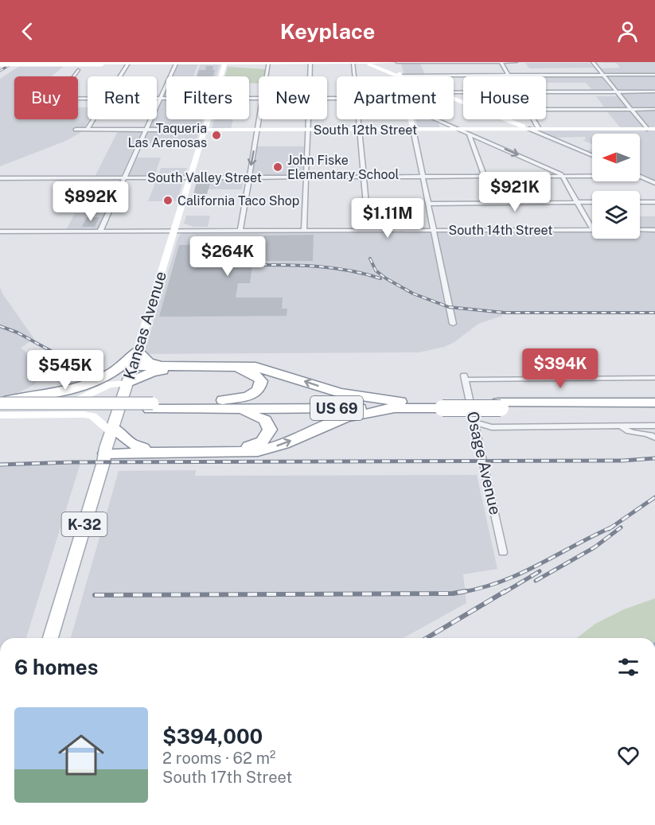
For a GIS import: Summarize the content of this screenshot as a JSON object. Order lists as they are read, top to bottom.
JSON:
{
  "streets": {
    "highway": ["US 69"],
    "main road": ["Kansas Avenue", "K-32"],
    "street": [
      "South 12th Street",
      "South Valley Street",
      "South 14th Street",
      "Osage Avenue"
    ]
  },
  "crossings": [
    ["South 12th Street", "Kansas Avenue"],
    ["South Valley Street", "Kansas Avenue"],
    ["South 14th Street", "Kansas Avenue"]
  ],
  "places": ["Taqueria Las Arenosas", "John Fiske Elementary School", "California Taco Shop"],
  "north": "left",
  "page": {
    "header": "Keyplace",
    "chip": [
      "Buy",
      "Rent",
      "Filters",
      "New",
      "Apartment",
      "House"
    ],
    "price": [
      "$921K",
      "$892K",
      "$1.11M",
      "$264K",
      "$394K",
      "$545K"
    ],
    "heading": "6 homes",
    "list": [
      {
        "name": "$394,000",
        "note": "2 rooms · 62 m² · South 17th Street"
      }
    ]
  }
}
